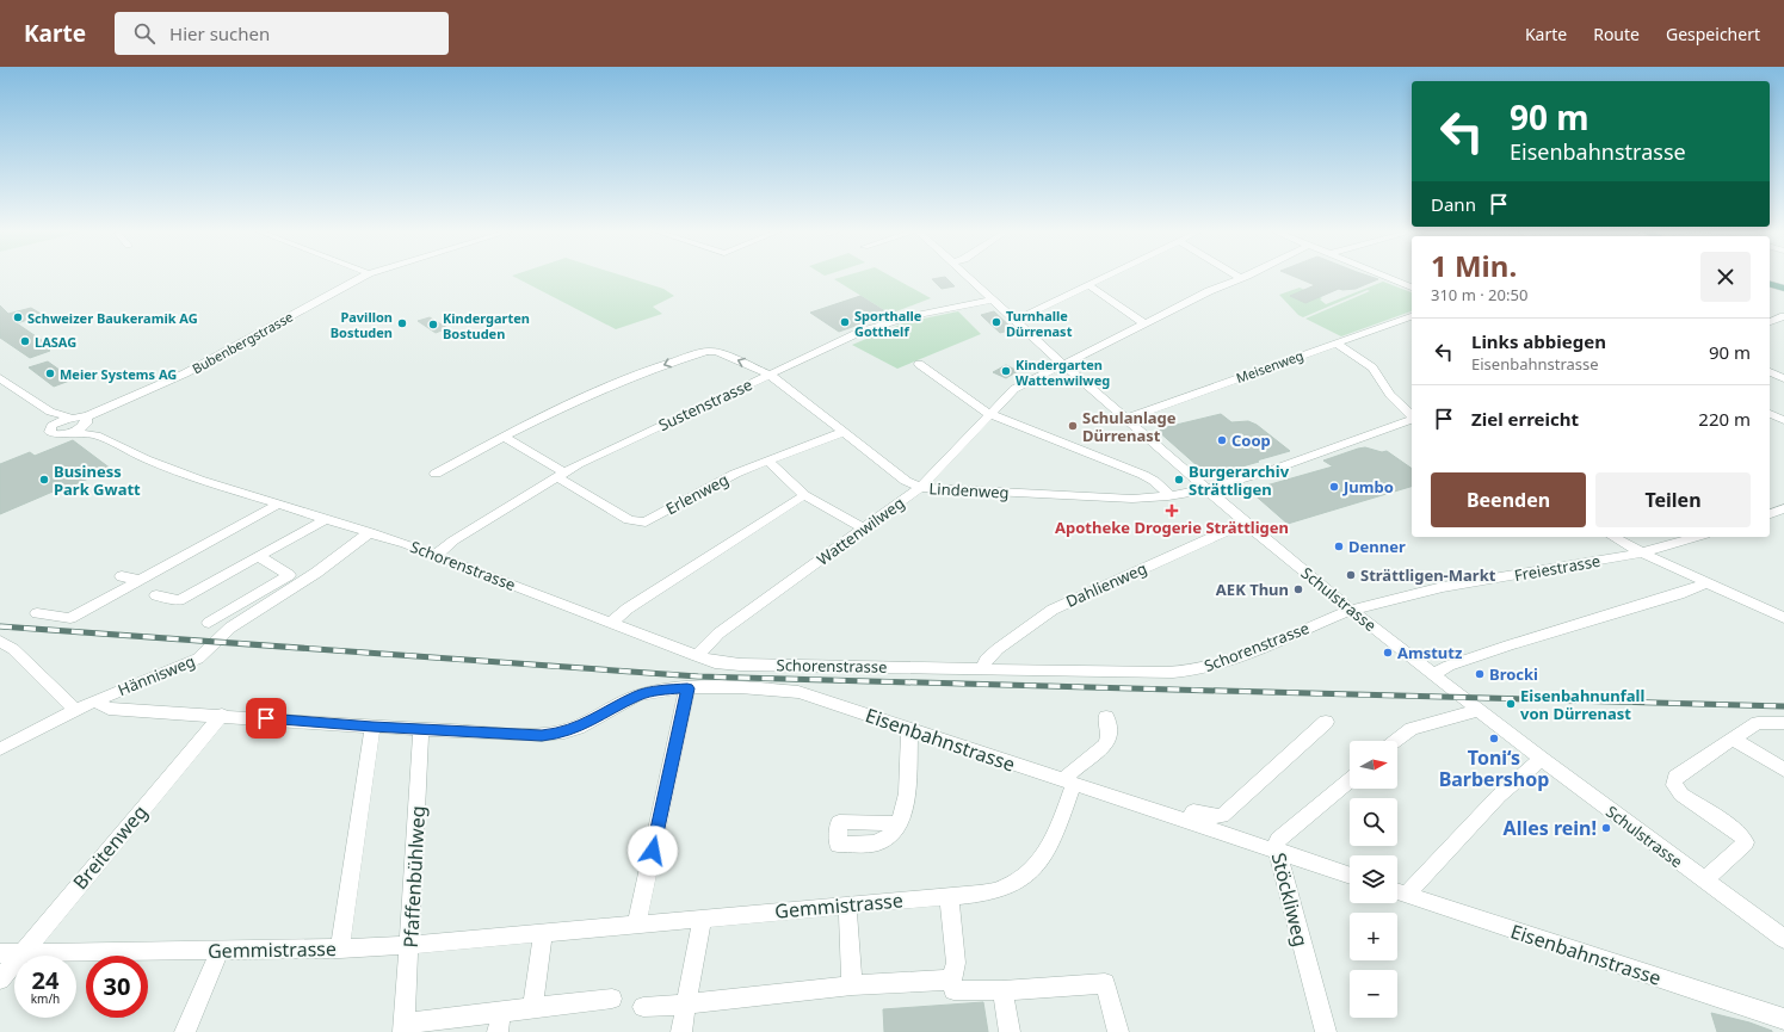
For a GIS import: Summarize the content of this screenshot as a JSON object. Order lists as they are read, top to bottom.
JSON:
{
  "streets": {
    "street": [
      "Bubenbergstrasse",
      "Meisenweg",
      "Sustenstrasse",
      "Lindenweg",
      "Erlenweg",
      "Wattenwilweg",
      "Schorenstrasse",
      "Freiestrasse",
      "Dahlienweg",
      "Schulstrasse",
      "Hännisweg",
      "Eisenbahnstrasse",
      "Breitenweg",
      "Pfaffenbühlweg",
      "Stöckliweg",
      "Gemmistrasse"
    ]
  },
  "crossings": [
    ["Bubenbergstrasse", "Schorenstrasse"],
    ["Meisenweg", "Schulstrasse"],
    ["Sustenstrasse", "Lindenweg"],
    ["Sustenstrasse", "Erlenweg"],
    ["Sustenstrasse", "Schorenstrasse"],
    ["Sustenstrasse", "Schulstrasse"],
    ["Lindenweg", "Erlenweg"],
    ["Lindenweg", "Wattenwilweg"],
    ["Lindenweg", "Schulstrasse"],
    ["Wattenwilweg", "Schorenstrasse"],
    ["Wattenwilweg", "Schulstrasse"],
    ["Schorenstrasse", "Freiestrasse"],
    ["Schorenstrasse", "Dahlienweg"],
    ["Schorenstrasse", "Schulstrasse"],
    ["Schorenstrasse", "Hännisweg"],
    ["Freiestrasse", "Schulstrasse"],
    ["Dahlienweg", "Schulstrasse"],
    ["Hännisweg", "Eisenbahnstrasse"],
    ["Eisenbahnstrasse", "Breitenweg"],
    ["Eisenbahnstrasse", "Pfaffenbühlweg"],
    ["Eisenbahnstrasse", "Stöckliweg"],
    ["Eisenbahnstrasse", "Gemmistrasse"],
    ["Breitenweg", "Gemmistrasse"],
    ["Pfaffenbühlweg", "Gemmistrasse"]
  ],
  "places": {
    "other": [
      "Schweizer Baukeramik AG",
      "Sporthalle Gotthelf",
      "Turnhalle Dürrenast",
      "Pavillon Bostuden",
      "Kindergarten Bostuden",
      "LASAG",
      "Kindergarten Wattenwilweg",
      "Meier Systems AG",
      "Schulanlage Dürrenast",
      "Coop",
      "Business Park Gwatt",
      "Burgerarchiv Strättligen",
      "Jumbo",
      "Denner",
      "Strättligen-Markt",
      "AEK Thun",
      "Amstutz",
      "Brocki",
      "Eisenbahnunfall von Dürrenast",
      "Toni‘s Barbershop",
      "Alles rein!"
    ],
    "health": ["Apotheke Drogerie Strättligen"]
  },
  "north": "right",
  "page": {
    "header": "Karte",
    "search": "Hier suchen",
    "nav": ["Karte", "Route", "Gespeichert"],
    "turn": ["90 m", "Eisenbahnstrasse"],
    "then": "Dann",
    "heading": ["1 Min.", "310 m · 20:50"],
    "list": [
      {
        "name": "Links abbiegen",
        "note": "Eisenbahnstrasse",
        "value": "90 m"
      },
      {
        "name": "Ziel erreicht",
        "value": "220 m"
      }
    ],
    "buttons": ["Beenden", "Teilen"],
    "map_buttons": ["+", "−"],
    "speed": "24 km/h",
    "limit": "30"
  }
}
